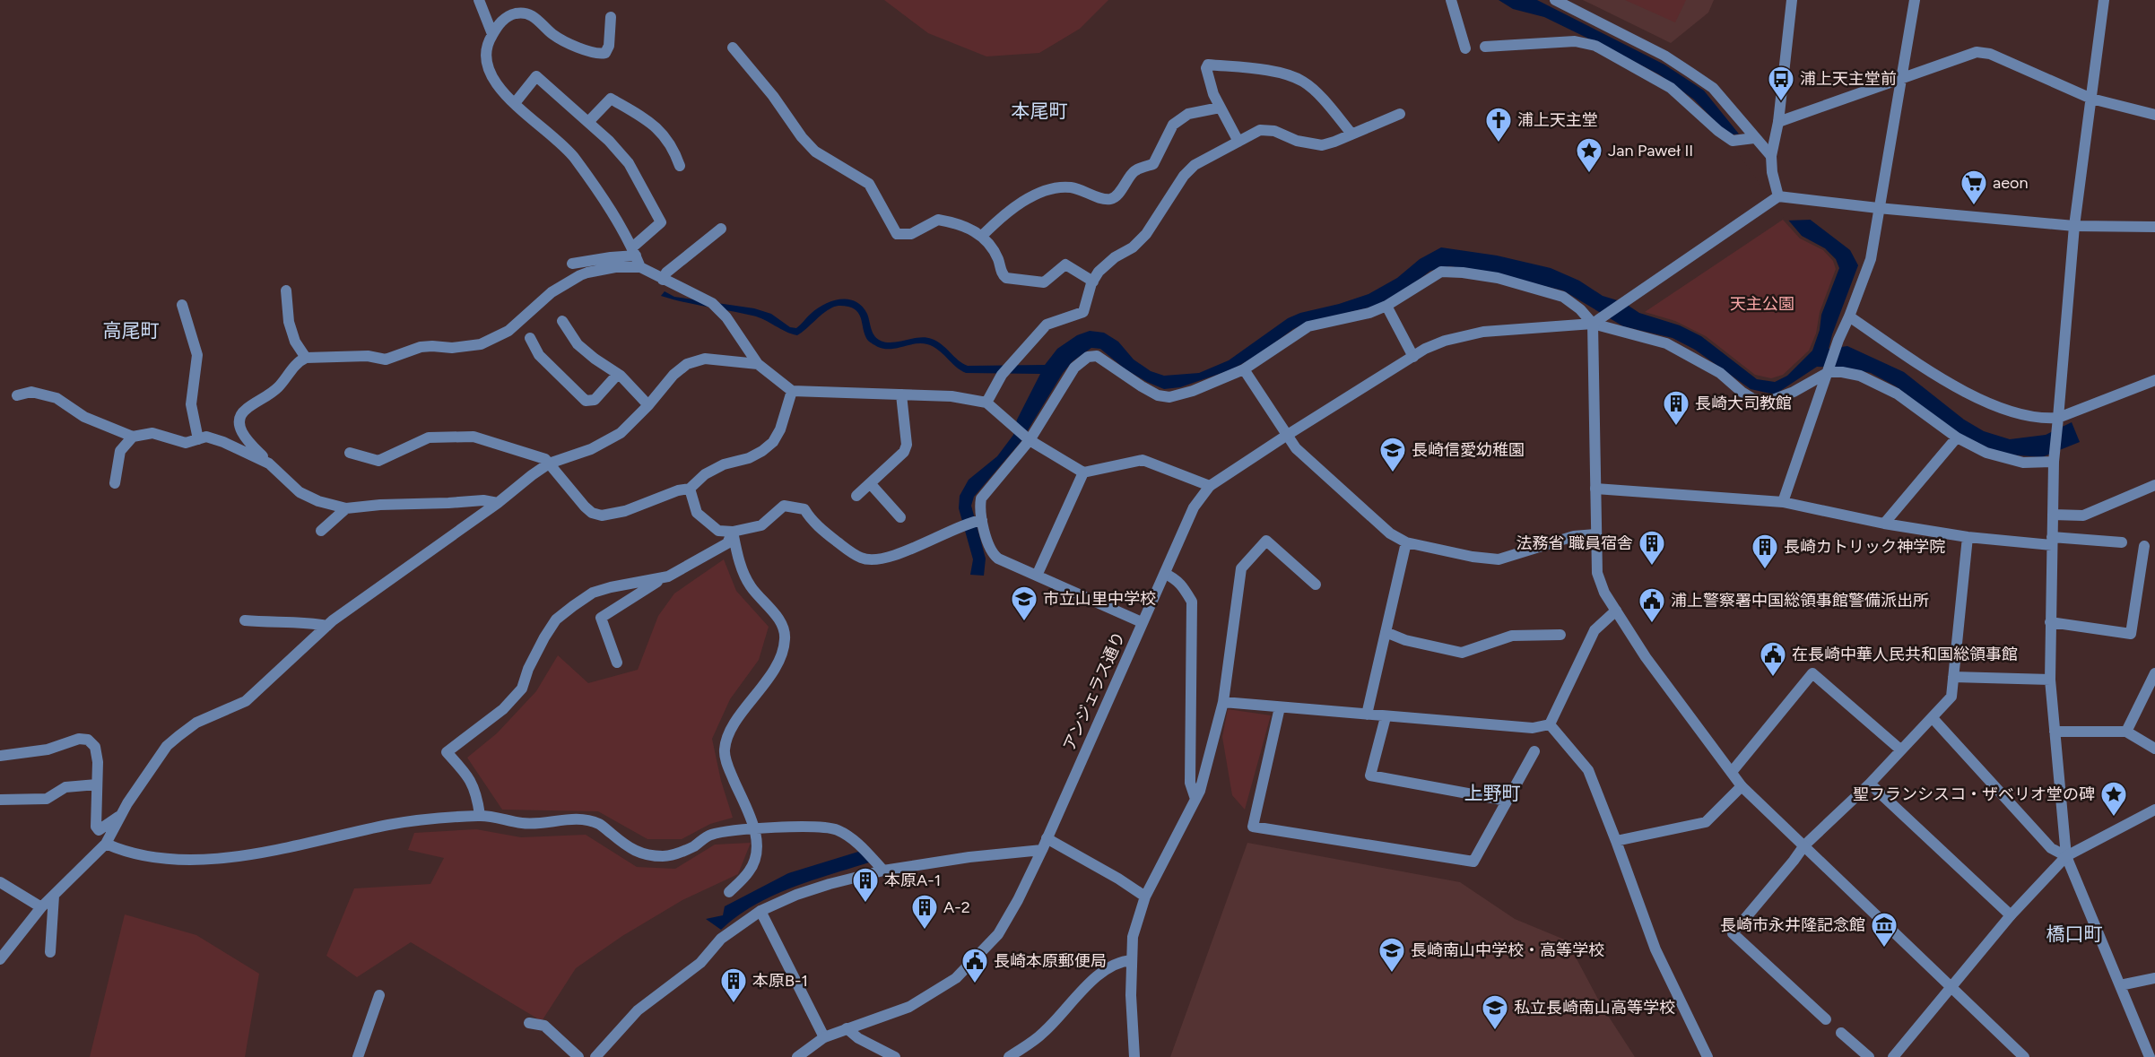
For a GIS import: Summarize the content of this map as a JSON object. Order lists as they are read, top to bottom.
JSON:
{
  "streets": {
    "street": ["アンジェラス通り"]
  },
  "districts": [
    "本尾町",
    "高尾町",
    "上野町",
    "橋口町"
  ],
  "parks": ["天主公園"],
  "places": {
    "bus stop": ["浦上天主堂前"],
    "church": ["浦上天主堂"],
    "place": ["Jan Paweł II", "聖フランシスコ・ザベリオ堂の碑"],
    "supermarket": ["aeon"],
    "building": [
      "長崎大司教館",
      "法務省 職員宿舎",
      "長崎カトリック神学院",
      "本原A-1",
      "A-2",
      "本原B-1"
    ],
    "school or university": [
      "長崎信愛幼稚園",
      "市立山里中学校",
      "長崎南山中学校・高等学校",
      "私立長崎南山高等学校"
    ],
    "public building": ["浦上警察署中国総領事館警備派出所", "在長崎中華人民共和国総領事館", "長崎本原郵便局"],
    "museum": ["長崎市永井隆記念館"]
  }
}
